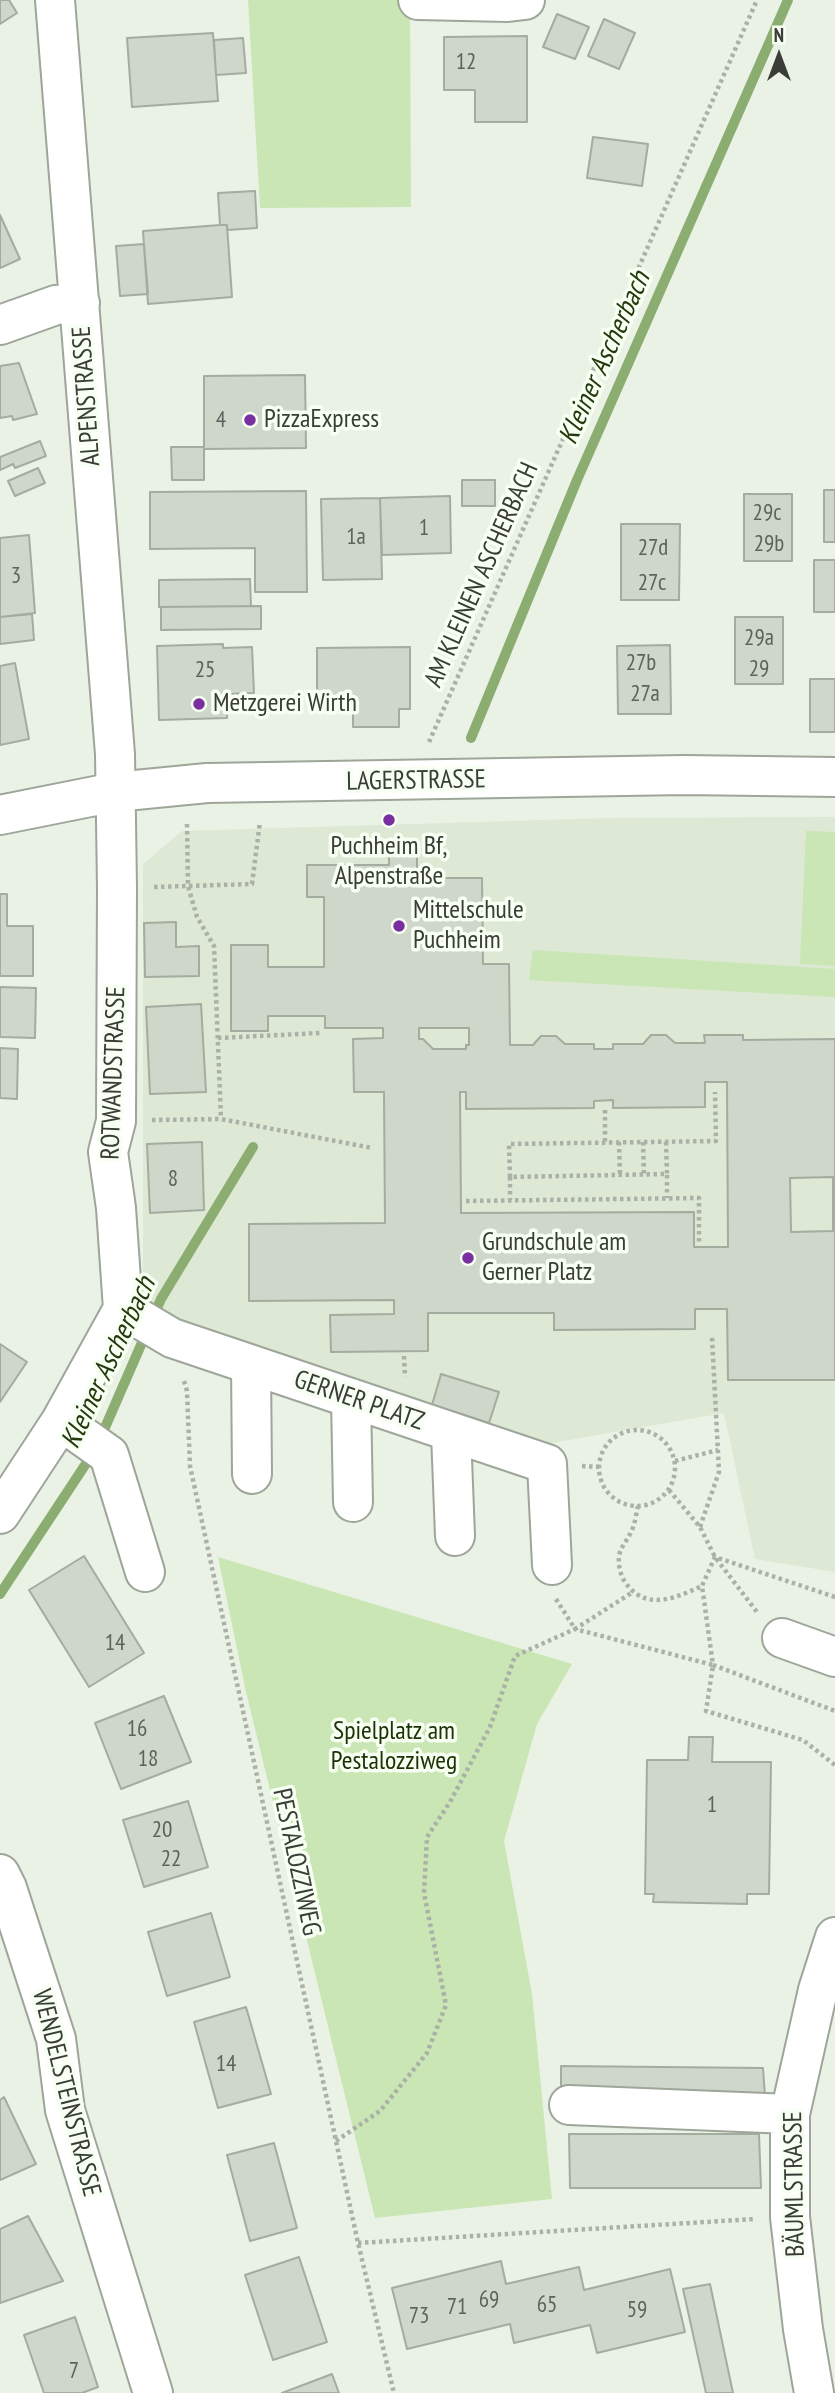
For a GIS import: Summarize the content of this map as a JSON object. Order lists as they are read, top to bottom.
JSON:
{
  "streets": {
    "street": [
      "ALPENSTRASSE",
      "LAGERSTRASSE",
      "ROTWANDSTRASSE",
      "GERNER PLATZ",
      "WENDELSTEINSTRASSE",
      "BÄUMLSTRASSE"
    ],
    "path": ["AM KLEINEN ASCHERBACH", "PESTALOZZIWEG"]
  },
  "crossings": [
    ["ALPENSTRASSE", "LAGERSTRASSE"],
    ["ALPENSTRASSE", "ROTWANDSTRASSE"],
    ["AM KLEINEN ASCHERBACH", "LAGERSTRASSE"],
    ["LAGERSTRASSE", "ROTWANDSTRASSE"],
    ["ROTWANDSTRASSE", "GERNER PLATZ"],
    ["GERNER PLATZ", "PESTALOZZIWEG"]
  ],
  "water": ["Kleiner Ascherbach"],
  "parks": ["Spielplatz am Pestalozziweg"],
  "places": [
    "PizzaExpress",
    "Metzgerei Wirth",
    "Puchheim Bf, Alpenstraße",
    "Mittelschule Puchheim",
    "Grundschule am Gerner Platz"
  ],
  "house_numbers": [
    "12",
    "4",
    "29c",
    "1",
    "1a",
    "29b",
    "27d",
    "3",
    "27c",
    "29a",
    "27b",
    "29",
    "25",
    "27a",
    "8",
    "14",
    "16",
    "18",
    "1",
    "20",
    "22",
    "14",
    "69",
    "65",
    "71",
    "59",
    "73",
    "7"
  ],
  "north": "top"
}
